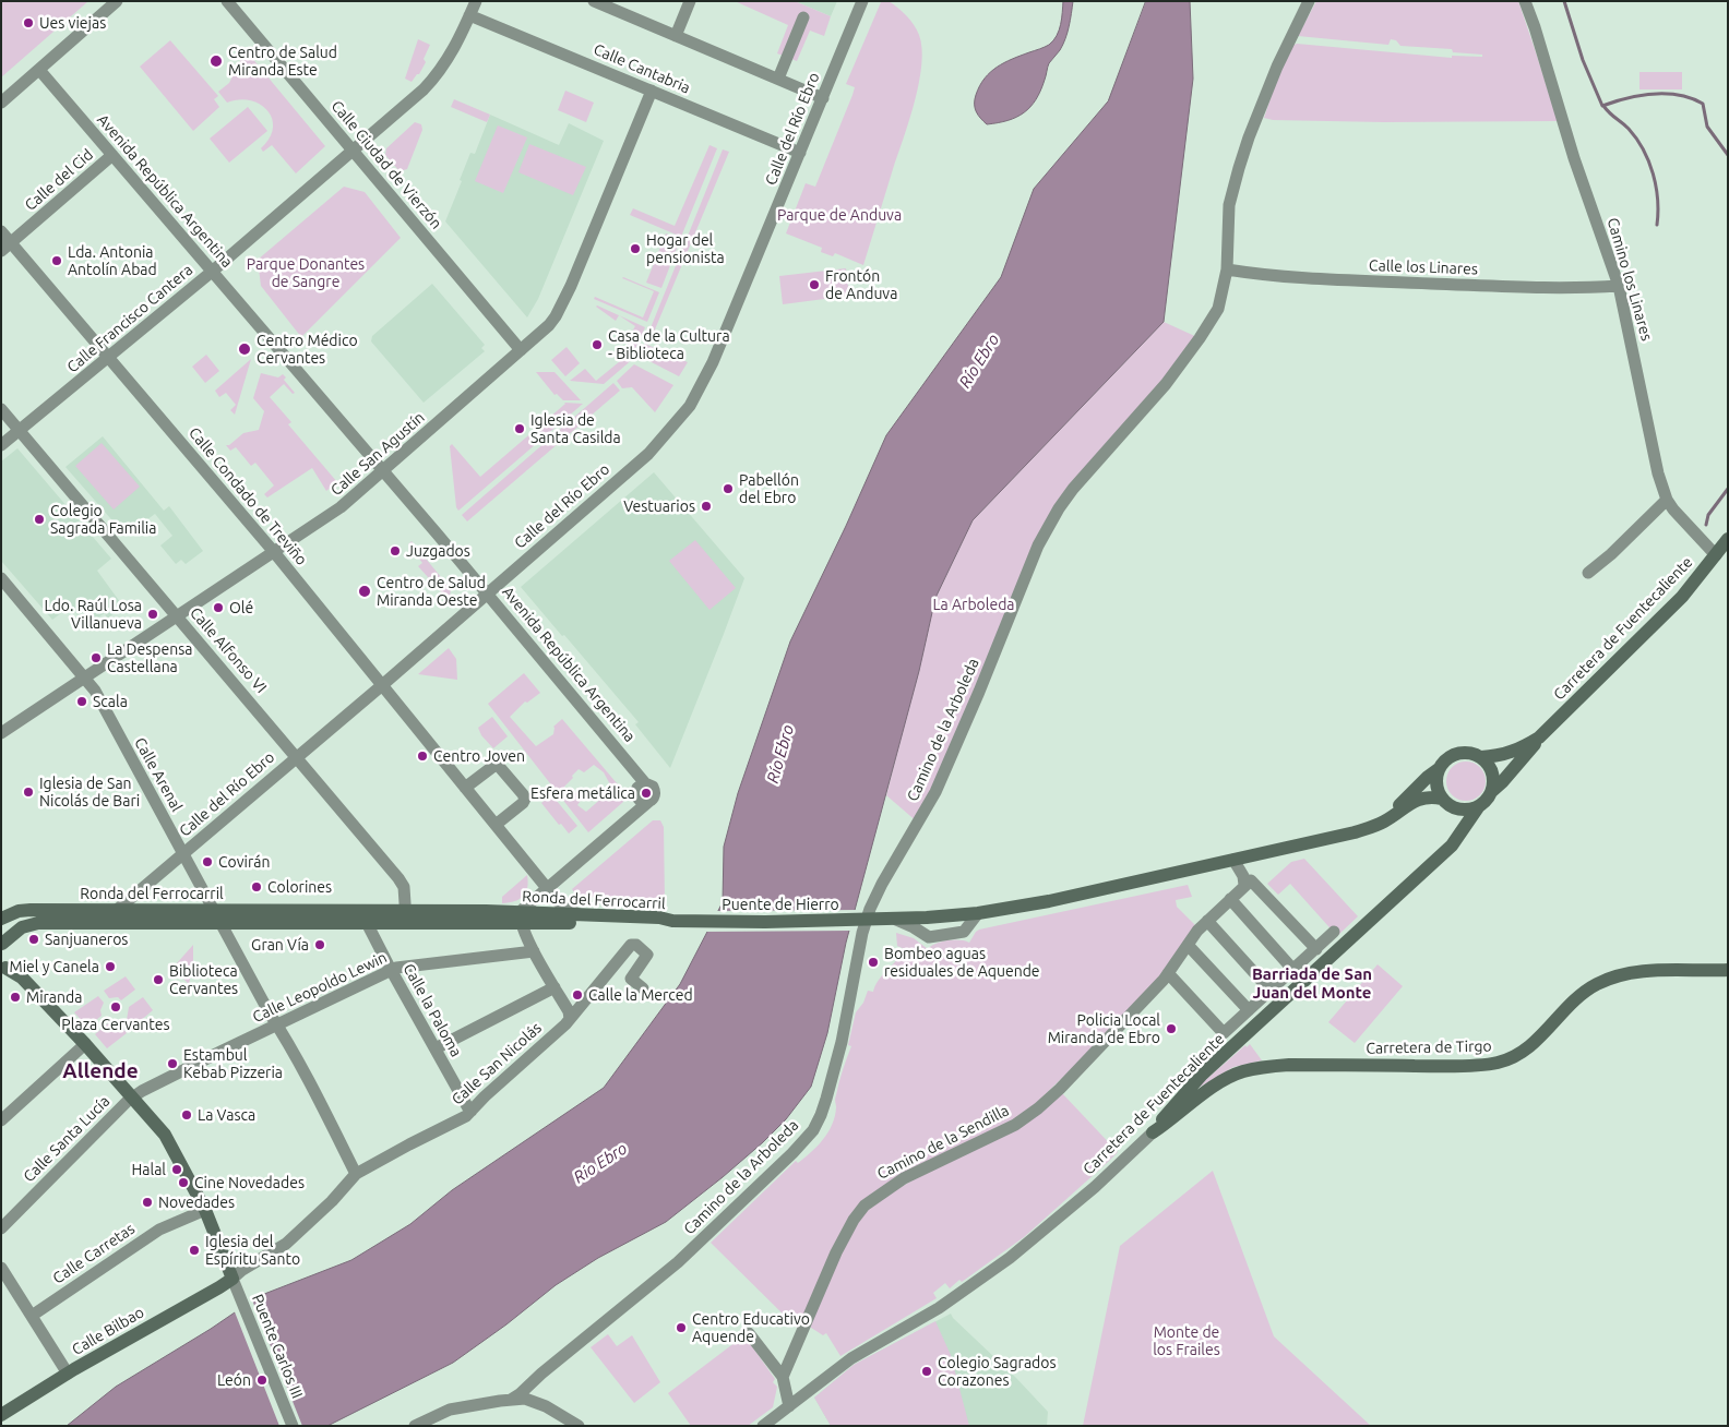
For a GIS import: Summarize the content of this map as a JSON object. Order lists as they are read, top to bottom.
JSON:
{
  "streets": {
    "main road": [
      "Carretera de Fuentecaliente",
      "Ronda del Ferrocarril",
      "Puente de Hierro",
      "Carretera de Tirgo",
      "Calle Bilbao"
    ],
    "street": [
      "Calle Cantabria",
      "Calle del Río Ebro",
      "Calle Ciudad de Vierzón",
      "Calle del Cid",
      "Avenida República Argentina",
      "Calle los Linares",
      "Camino los Linares",
      "Calle Francisco Cantera",
      "Calle San Agustín",
      "Calle Condado de Treviño",
      "Calle Alfonso VI",
      "Camino de la Arboleda",
      "Calle Arenal",
      "Calle Leopoldo Lewin",
      "Calle la Paloma",
      "Calle San Nicolás",
      "Calle Santa Lucía",
      "Camino de la Sendilla",
      "Calle Carretas",
      "Puente Carlos III"
    ]
  },
  "crossings": [
    ["Calle Cantabria", "Calle del Río Ebro"],
    ["Calle Cantabria", "Calle Francisco Cantera"],
    ["Calle Cantabria", "Calle San Agustín"],
    ["Calle del Río Ebro", "Avenida República Argentina"],
    ["Calle del Río Ebro", "Calle Condado de Treviño"],
    ["Calle del Río Ebro", "Calle Alfonso VI"],
    ["Calle del Río Ebro", "Calle Arenal"],
    ["Calle del Río Ebro", "Ronda del Ferrocarril"],
    ["Calle Ciudad de Vierzón", "Calle Francisco Cantera"],
    ["Calle Ciudad de Vierzón", "Calle San Agustín"],
    ["Calle del Cid", "Avenida República Argentina"],
    ["Calle del Cid", "Calle Condado de Treviño"],
    ["Avenida República Argentina", "Calle Francisco Cantera"],
    ["Avenida República Argentina", "Calle San Agustín"],
    ["Avenida República Argentina", "Calle Condado de Treviño"],
    ["Calle los Linares", "Camino los Linares"],
    ["Calle los Linares", "Camino de la Arboleda"],
    ["Camino los Linares", "Carretera de Fuentecaliente"],
    ["Calle Francisco Cantera", "Calle Condado de Treviño"],
    ["Calle Francisco Cantera", "Calle Alfonso VI"],
    ["Calle San Agustín", "Calle Condado de Treviño"],
    ["Calle San Agustín", "Calle Alfonso VI"],
    ["Calle San Agustín", "Calle Arenal"],
    ["Calle Condado de Treviño", "Ronda del Ferrocarril"],
    ["Carretera de Fuentecaliente", "Puente de Hierro"],
    ["Carretera de Fuentecaliente", "Carretera de Tirgo"],
    ["Carretera de Fuentecaliente", "Camino de la Sendilla"],
    ["Calle Alfonso VI", "Ronda del Ferrocarril"],
    ["Calle Arenal", "Ronda del Ferrocarril"],
    ["Calle Arenal", "Calle Leopoldo Lewin"],
    ["Calle Arenal", "Calle San Nicolás"],
    ["Ronda del Ferrocarril", "Puente de Hierro"],
    ["Ronda del Ferrocarril", "Calle la Paloma"],
    ["Calle Leopoldo Lewin", "Calle la Paloma"],
    ["Calle Leopoldo Lewin", "Calle Santa Lucía"],
    ["Calle la Paloma", "Calle San Nicolás"],
    ["Calle San Nicolás", "Calle Bilbao"],
    ["Calle San Nicolás", "Puente Carlos III"],
    ["Calle Bilbao", "Puente Carlos III"]
  ],
  "districts": ["Barriada de San Juan del Monte", "Allende"],
  "water": ["Río Ebro"],
  "parks": [
    "Parque de Anduva",
    "Parque Donantes de Sangre",
    "La Arboleda",
    "Monte de los Frailes"
  ],
  "places": [
    "Ues viejas",
    "Centro de Salud Miranda Este",
    "Hogar del pensionista",
    "Lda. Antonia Antolín Abad",
    "Frontón de Anduva",
    "Casa de la Cultura - Biblioteca",
    "Centro Médico Cervantes",
    "Iglesia de Santa Casilda",
    "Pabellón del Ebro",
    "Vestuarios",
    "Colegio Sagrada Familia",
    "Juzgados",
    "Centro de Salud Miranda Oeste",
    "Olé",
    "Ldo. Raúl Losa Villanueva",
    "La Despensa Castellana",
    "Scala",
    "Centro Joven",
    "Iglesia de San Nicolás de Bari",
    "Esfera metálica",
    "Covirán",
    "Colorines",
    "Sanjuaneros",
    "Gran Vía",
    "Bombeo aguas residuales de Aquende",
    "Miel y Canela",
    "Biblioteca Cervantes",
    "Calle la Merced",
    "Miranda",
    "Plaza Cervantes",
    "Policia Local Miranda de Ebro",
    "Estambul Kebab Pizzeria",
    "La Vasca",
    "Halal",
    "Cine Novedades",
    "Novedades",
    "Iglesia del Espíritu Santo",
    "Centro Educativo Aquende",
    "Colegio Sagrados Corazones",
    "León"
  ]
}
